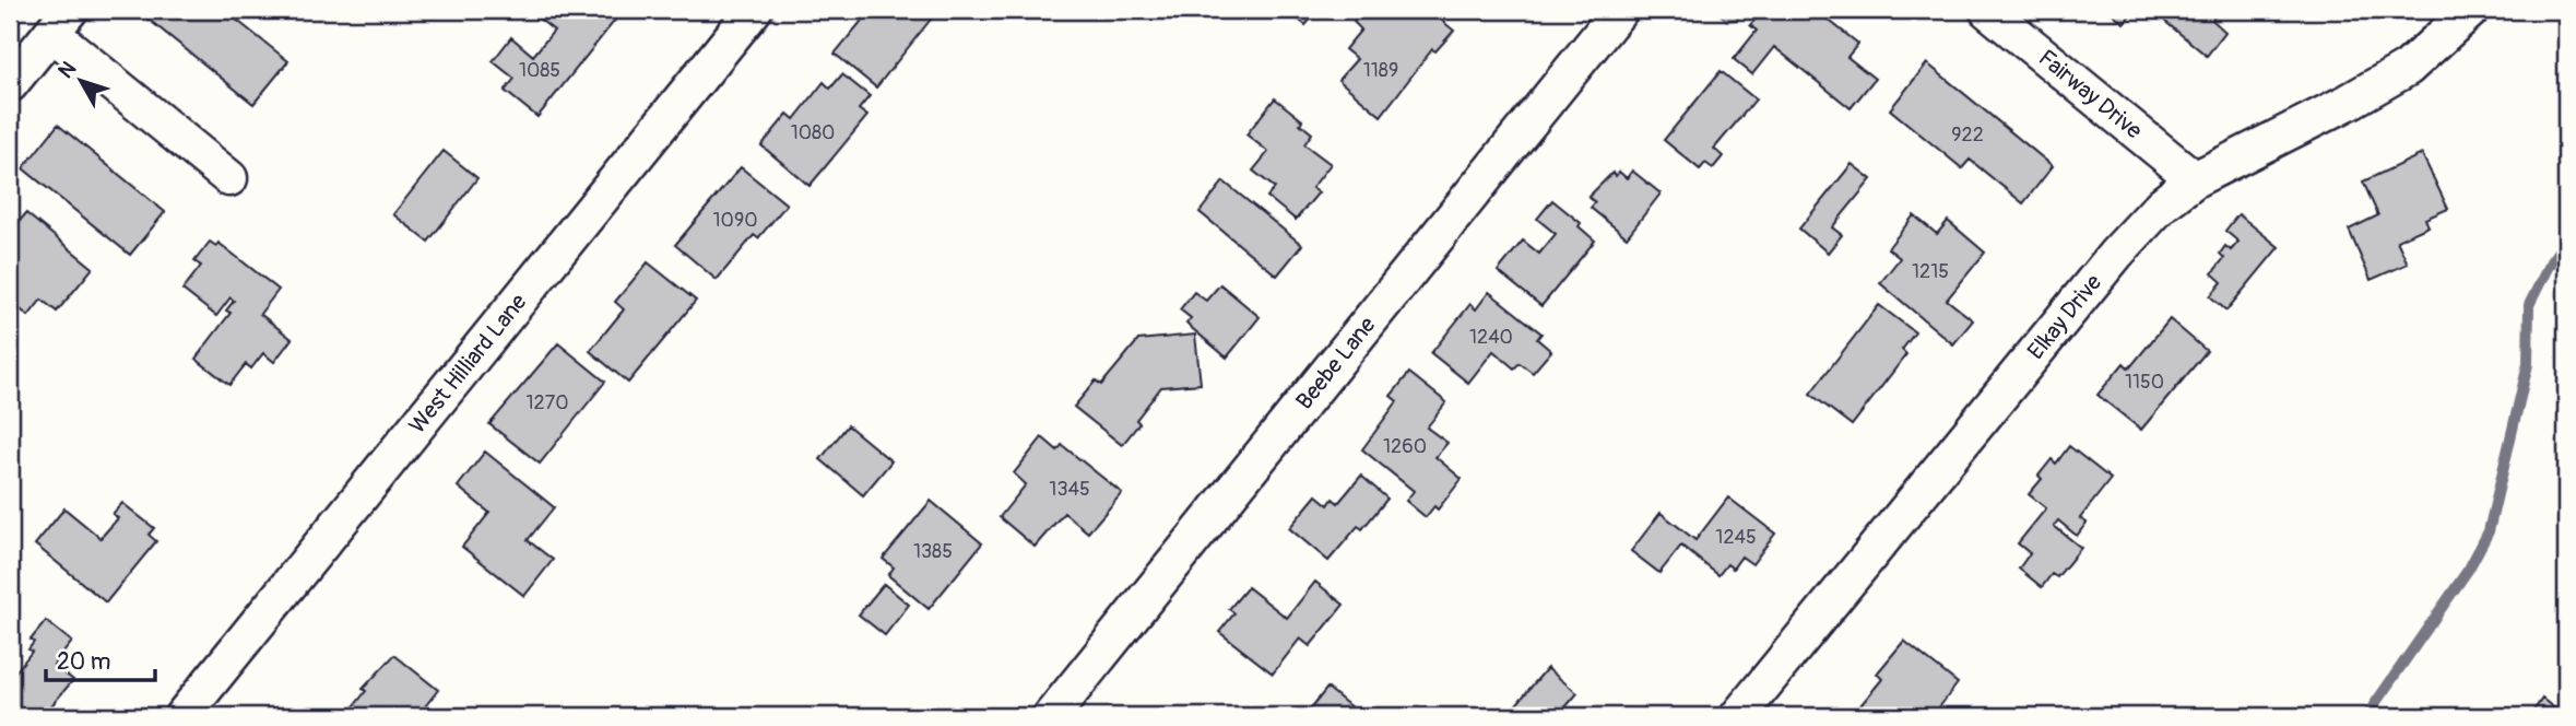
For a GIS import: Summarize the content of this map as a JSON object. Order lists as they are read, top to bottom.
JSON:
{
  "streets": {
    "street": [
      "Fairway Drive",
      "Elkay Drive",
      "West Hilliard Lane",
      "Beebe Lane"
    ]
  },
  "crossings": [
    ["Fairway Drive", "Elkay Drive"]
  ],
  "house_numbers": [
    "1085",
    "1189",
    "1080",
    "922",
    "1090",
    "1215",
    "1240",
    "1150",
    "1270",
    "1260",
    "1345",
    "1245",
    "1385"
  ],
  "scale_bar": "20 m",
  "north": "top left"
}
